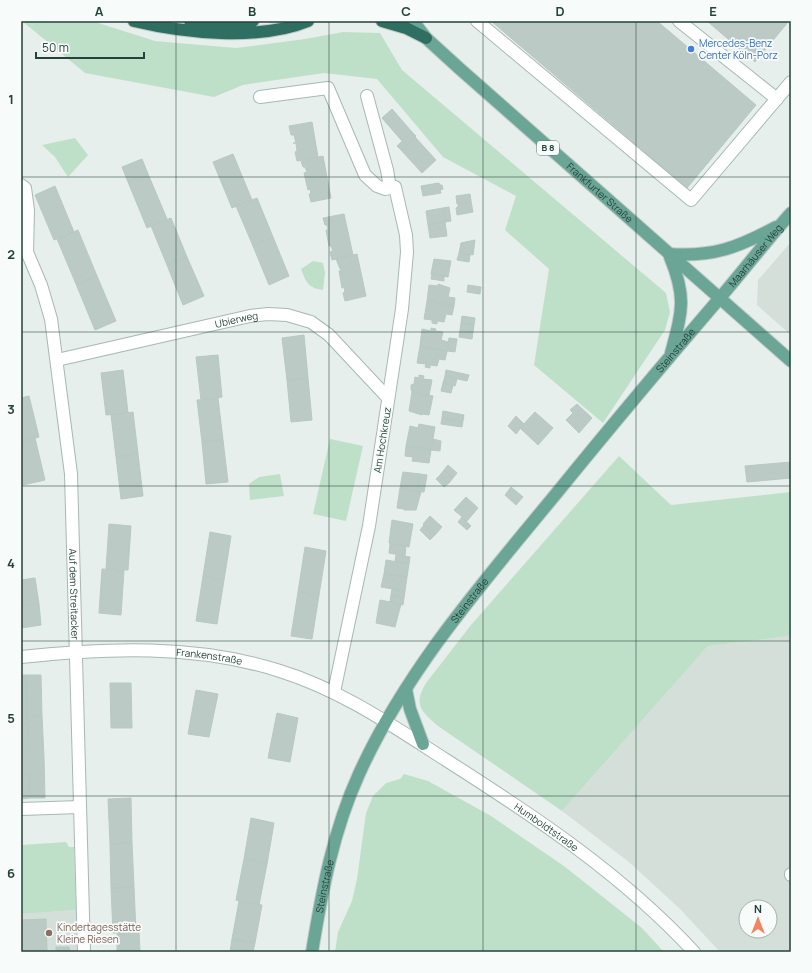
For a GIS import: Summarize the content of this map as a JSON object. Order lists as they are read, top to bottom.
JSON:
{
  "streets": {
    "main road": [
      "B 8",
      "Frankfurter Straße",
      "Maarhäuser Weg",
      "Steinstraße"
    ],
    "street": [
      "Ubierweg",
      "Am Hochkreuz",
      "Auf dem Streitacker",
      "Frankenstraße",
      "Humboldtstraße"
    ]
  },
  "crossings": [
    ["Frankfurter Straße", "Maarhäuser Weg"],
    ["Frankfurter Straße", "Steinstraße"],
    ["Maarhäuser Weg", "Steinstraße"],
    ["Ubierweg", "Am Hochkreuz"],
    ["Ubierweg", "Auf dem Streitacker"],
    ["Steinstraße", "Frankenstraße"],
    ["Steinstraße", "Humboldtstraße"],
    ["Am Hochkreuz", "Frankenstraße"],
    ["Auf dem Streitacker", "Frankenstraße"],
    ["Frankenstraße", "Humboldtstraße"]
  ],
  "places": ["Mercedes-Benz Center Köln-Porz", "Kindertagesstätte Kleine Riesen"],
  "scale_bar": "50 m",
  "north": "top",
  "grid": {
    "columns": [
      "A",
      "B",
      "C",
      "D",
      "E"
    ],
    "rows": [
      "1",
      "2",
      "3",
      "4",
      "5",
      "6"
    ]
  }
}
